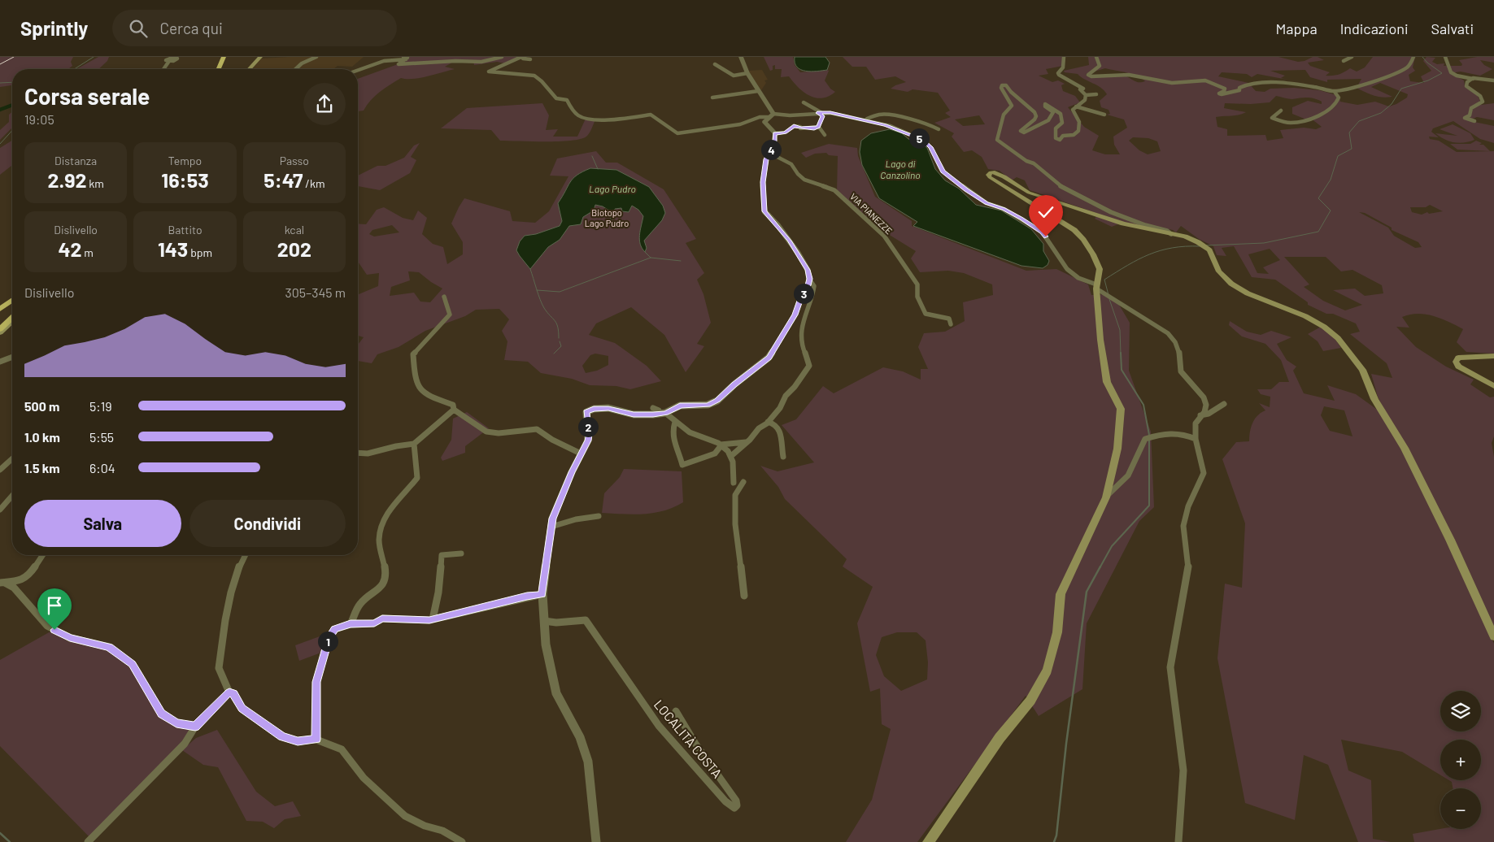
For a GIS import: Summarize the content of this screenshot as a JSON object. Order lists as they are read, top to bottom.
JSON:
{
  "streets": {
    "street": ["VIA PIANEZZE", "LOCALITÀ COSTA"]
  },
  "water": ["Lago di Canzolino", "Lago Pudro"],
  "parks": ["Biotopo Lago Pudro"],
  "page": {
    "header": "Sprintly",
    "search": "Cerca qui",
    "nav": ["Mappa", "Indicazioni", "Salvati"],
    "heading": ["Corsa serale", "19:05"],
    "pins": [
      "5",
      "4",
      "3",
      "2",
      "1"
    ],
    "stats": [
      ["Distanza", "2.92 km"],
      ["Tempo", "16:53"],
      ["Passo", "5:47 /km"],
      ["Dislivello", "42 m"],
      ["Battito", "143 bpm"],
      ["kcal", "202"]
    ],
    "chart": ["Dislivello", "305–345 m"],
    "list": [
      {
        "name": "500 m",
        "note": "5:19"
      },
      {
        "name": "1.0 km",
        "note": "5:55"
      },
      {
        "name": "1.5 km",
        "note": "6:04"
      }
    ],
    "buttons": ["Salva", "Condividi"],
    "map_buttons": ["+", "−"]
  }
}
